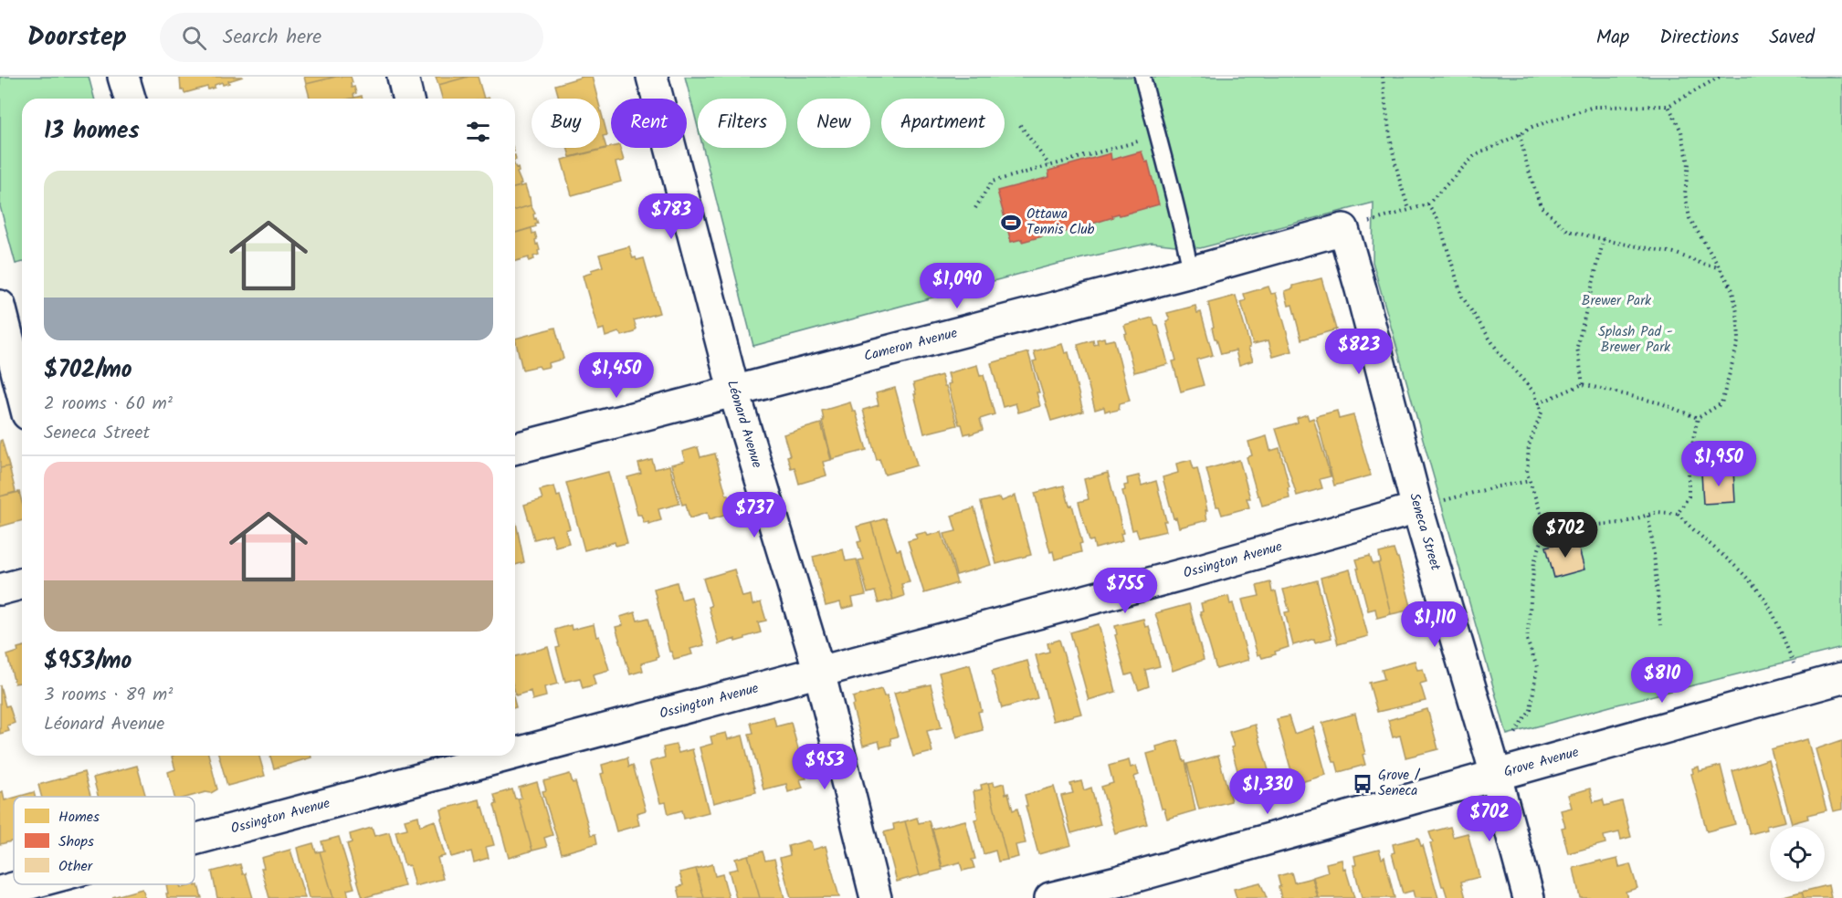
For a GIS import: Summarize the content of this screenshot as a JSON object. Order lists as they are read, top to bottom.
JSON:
{
  "streets": {
    "street": [
      "Cameron Avenue",
      "Léonard Avenue",
      "Seneca Street",
      "Ossington Avenue",
      "Grove Avenue"
    ]
  },
  "crossings": [
    ["Cameron Avenue", "Léonard Avenue"],
    ["Cameron Avenue", "Seneca Street"],
    ["Léonard Avenue", "Ossington Avenue"],
    ["Seneca Street", "Ossington Avenue"],
    ["Seneca Street", "Grove Avenue"]
  ],
  "parks": ["Brewer Park", "Splash Pad - Brewer Park"],
  "places": {
    "sports": ["Ottawa Tennis Club"],
    "bus stop": ["Grove / Seneca"]
  },
  "legend": ["Homes", "Shops", "Other"],
  "page": {
    "header": "Doorstep",
    "search": "Search here",
    "nav": ["Map", "Directions", "Saved"],
    "chip": [
      "Buy",
      "Rent",
      "Filters",
      "New",
      "Apartment"
    ],
    "heading": "13 homes",
    "list": [
      {
        "name": "$702/mo",
        "note": "2 rooms · 60 m² · Seneca Street"
      },
      {
        "name": "$953/mo",
        "note": "3 rooms · 89 m² · Léonard Avenue"
      }
    ],
    "price": [
      "$783",
      "$1,090",
      "$823",
      "$1,450",
      "$1,950",
      "$737",
      "$702",
      "$755",
      "$1,110",
      "$810",
      "$953",
      "$1,330",
      "$702"
    ]
  }
}
